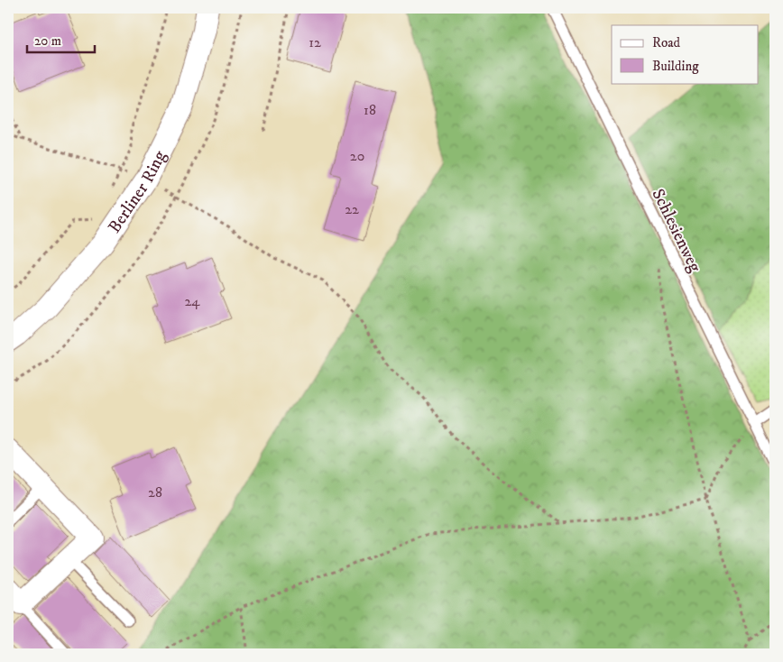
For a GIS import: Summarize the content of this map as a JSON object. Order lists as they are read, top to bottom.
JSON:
{
  "streets": {
    "street": ["Berliner Ring"],
    "lane": ["Schlesienweg"]
  },
  "house_numbers": [
    "12",
    "18",
    "20",
    "22",
    "24",
    "28"
  ],
  "legend": ["Road", "Building"],
  "scale_bar": "20 m"
}
